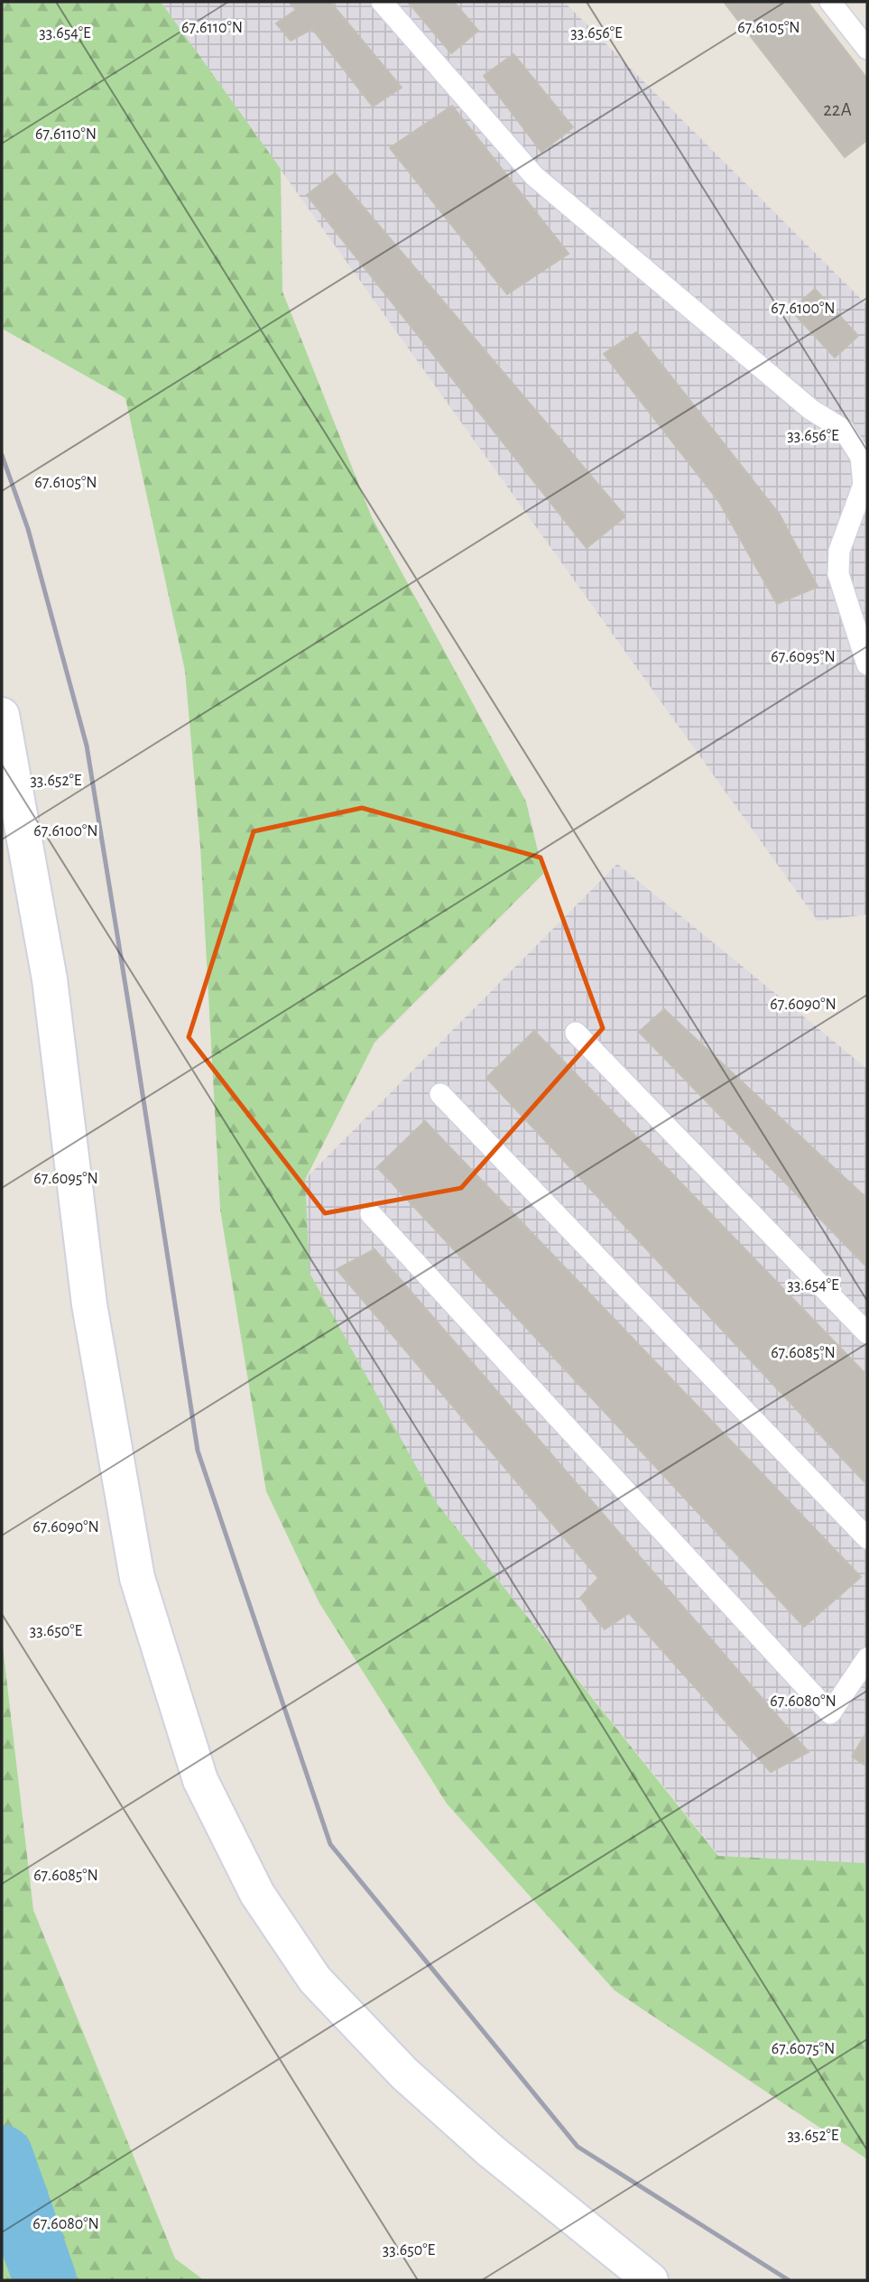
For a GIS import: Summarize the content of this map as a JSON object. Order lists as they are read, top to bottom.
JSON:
{
  "house_numbers": ["22А"],
  "coordinates": [
    "67.6110°N",
    "67.6105°N",
    "33.654°E",
    "33.656°E",
    "67.6100°N",
    "67.6095°N",
    "33.652°E",
    "67.6090°N",
    "67.6085°N",
    "33.650°E",
    "67.6080°N",
    "67.6075°N"
  ]
}
